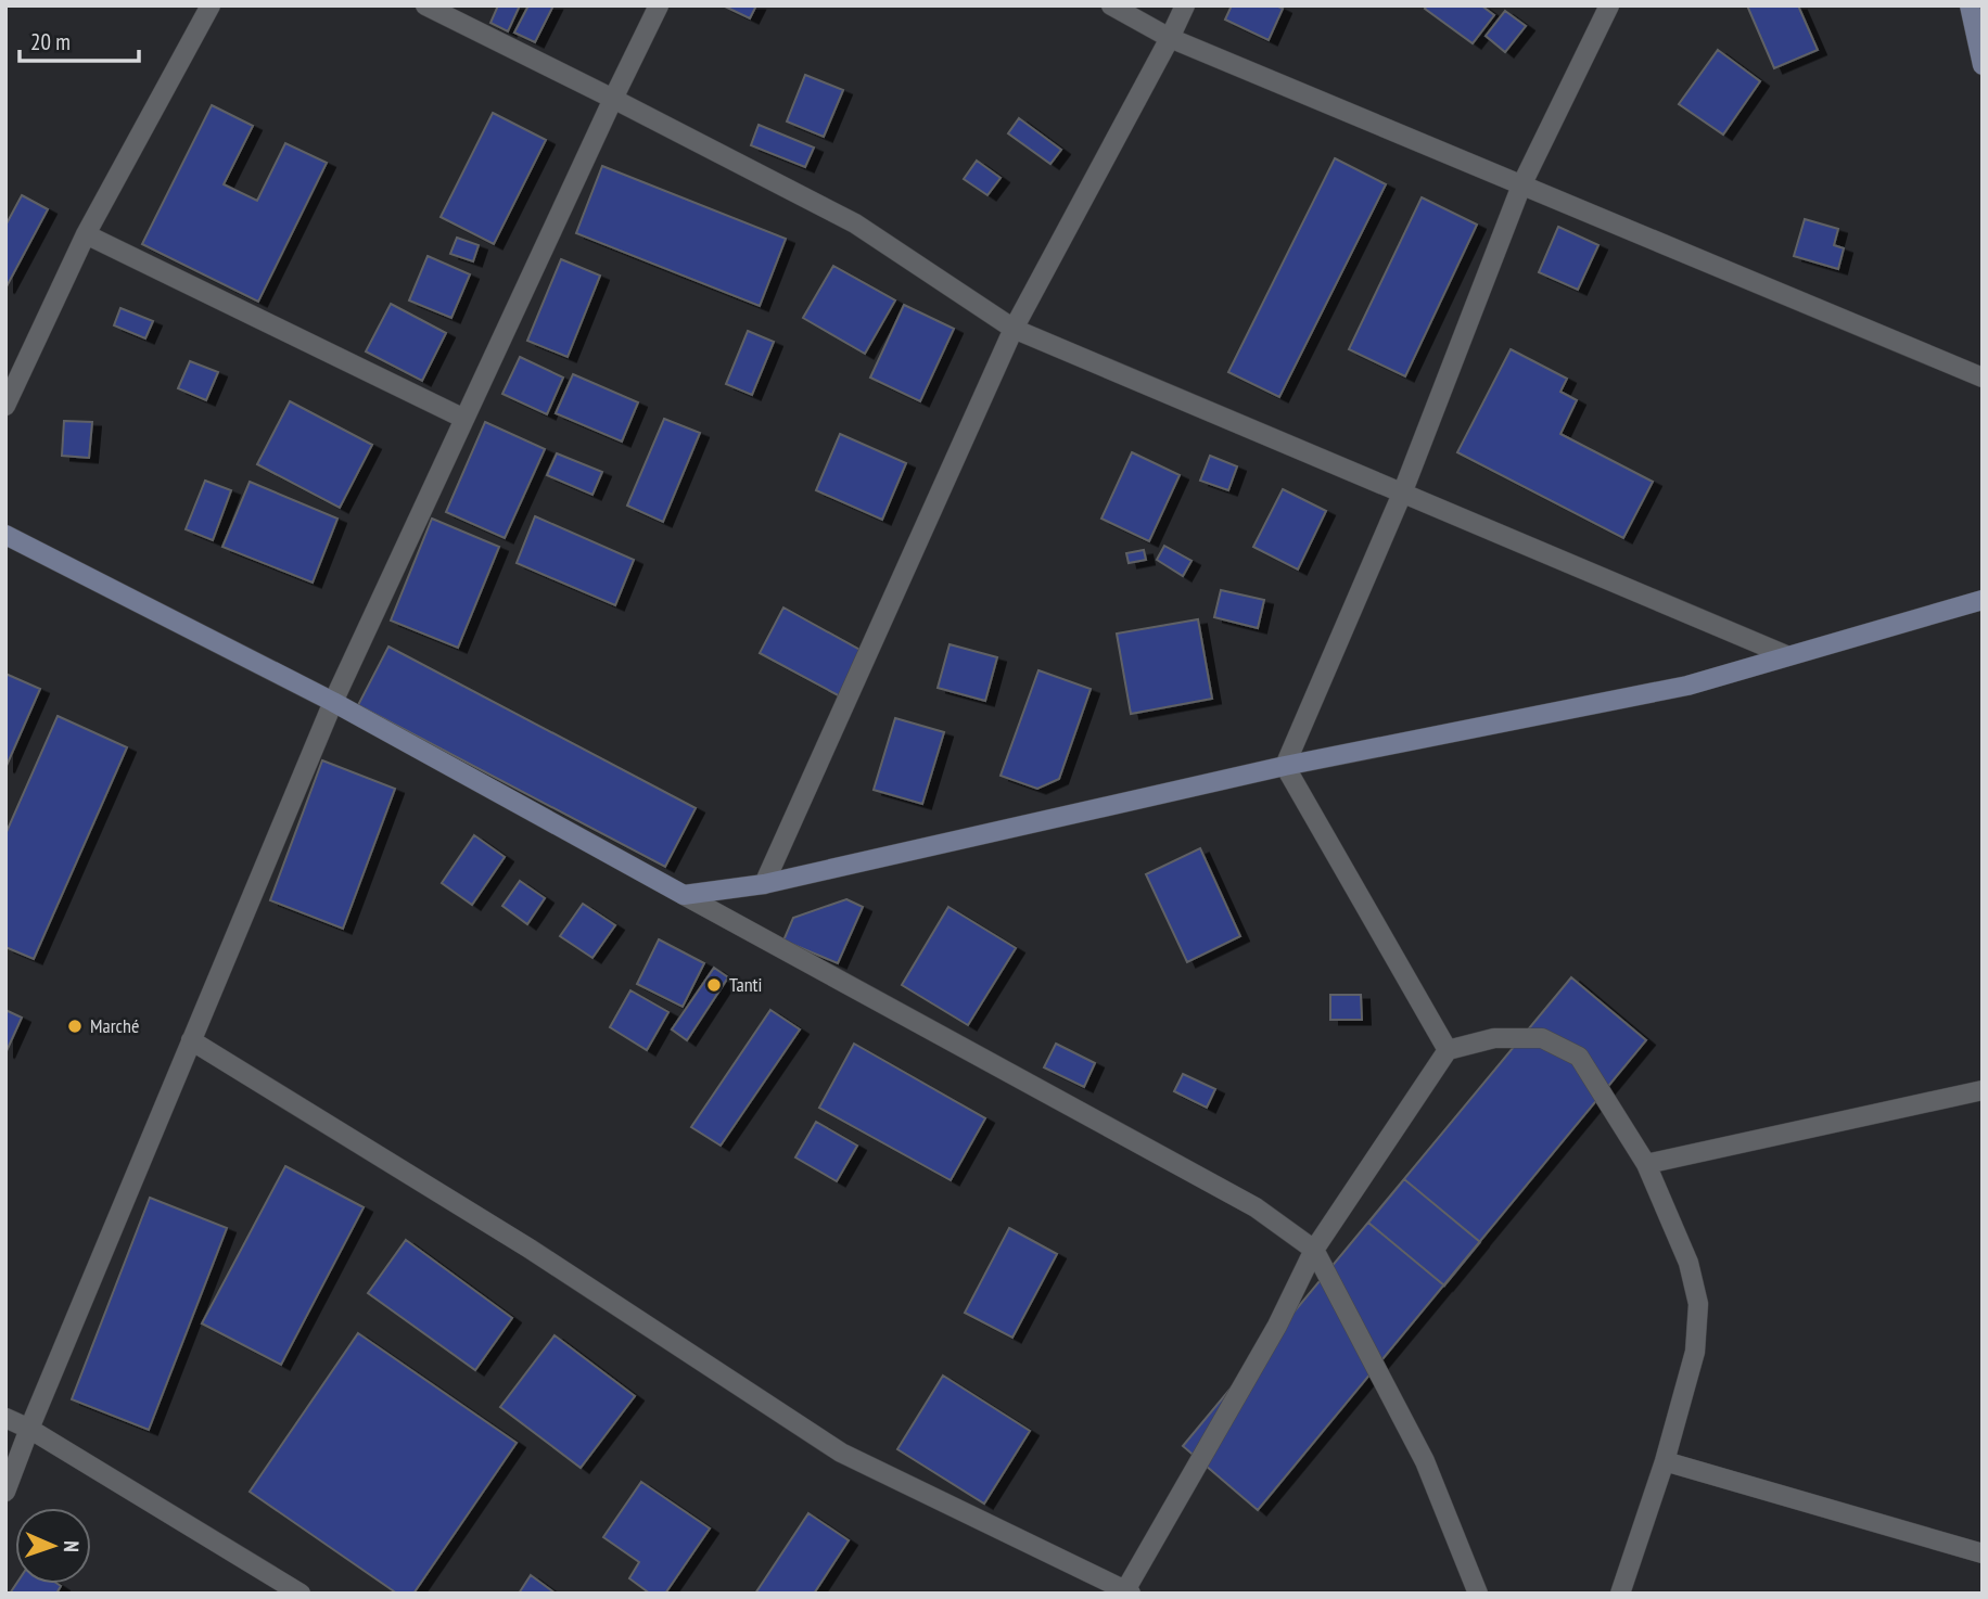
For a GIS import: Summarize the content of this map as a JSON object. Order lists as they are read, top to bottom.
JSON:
{
  "places": ["Tanti", "Marché"],
  "scale_bar": "20 m",
  "north": "right"
}
